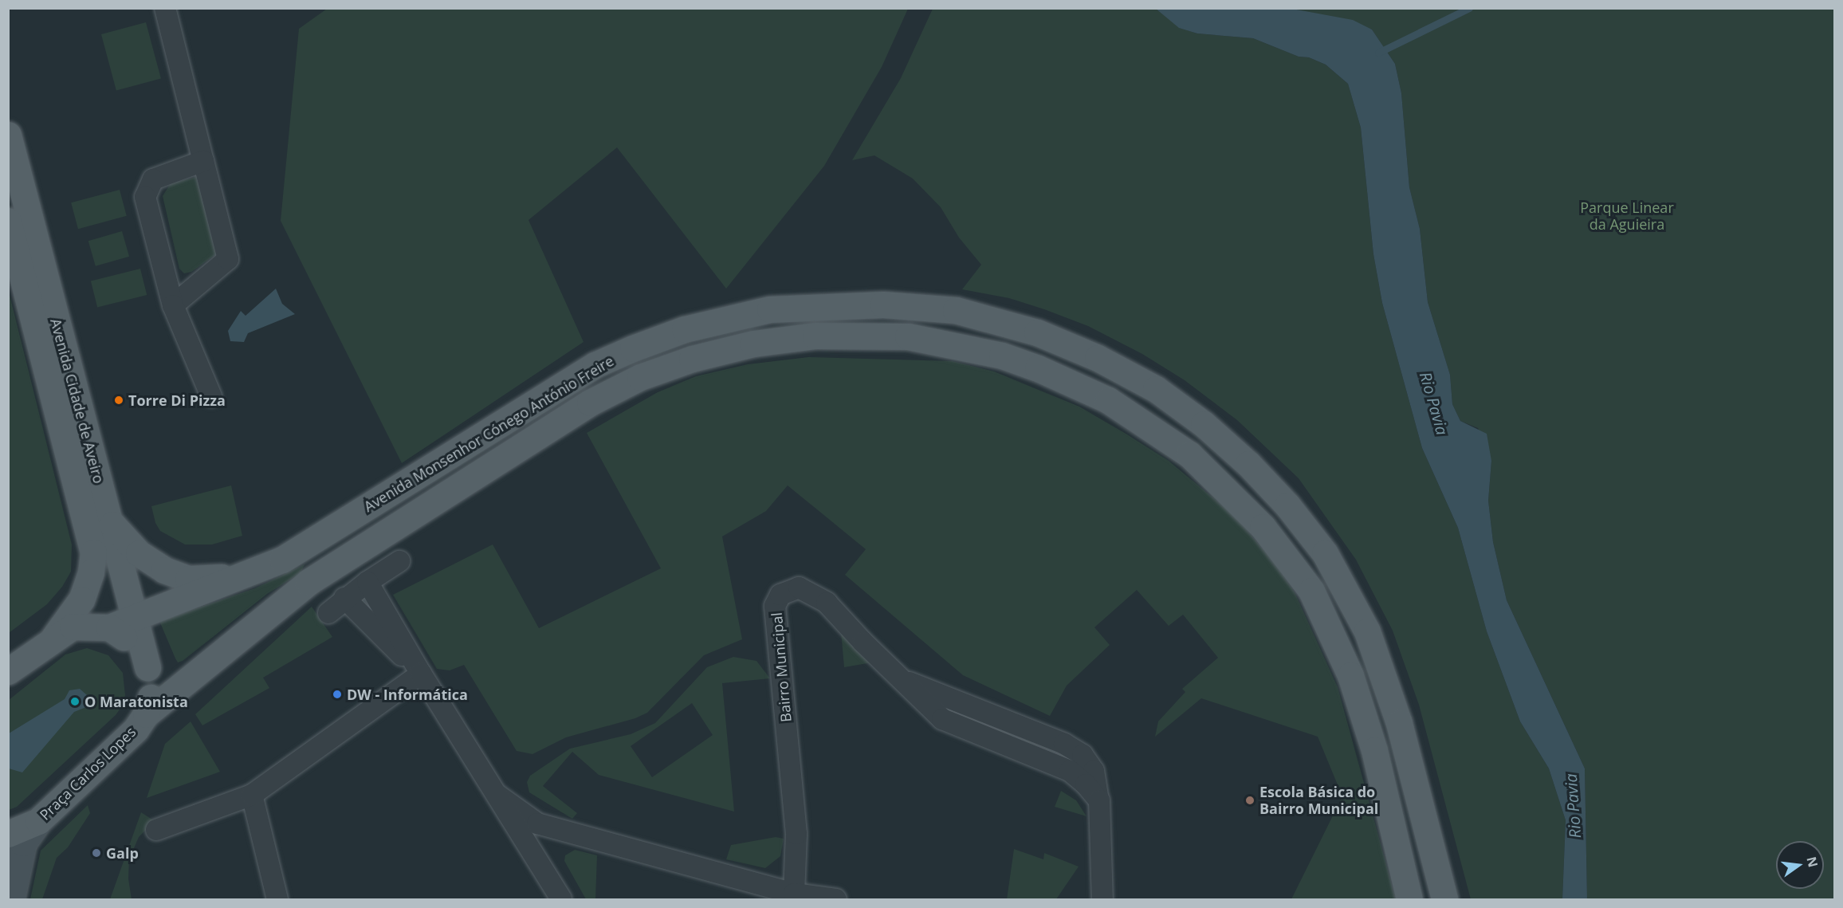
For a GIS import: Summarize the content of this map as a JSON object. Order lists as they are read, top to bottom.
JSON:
{
  "streets": {
    "main road": ["Avenida Cidade de Aveiro", "Avenida Monsenhor Cónego António Freire", "Praça Carlos Lopes"],
    "street": ["Bairro Municipal"]
  },
  "crossings": [
    ["Avenida Cidade de Aveiro", "Avenida Monsenhor Cónego António Freire"],
    ["Avenida Cidade de Aveiro", "Praça Carlos Lopes"],
    ["Avenida Monsenhor Cónego António Freire", "Praça Carlos Lopes"]
  ],
  "water": ["Rio Pavia"],
  "parks": ["Parque Linear da Aguieira"],
  "places": [
    "Torre Di Pizza",
    "DW - Informática",
    "O Maratonista",
    "Escola Básica do Bairro Municipal",
    "Galp"
  ],
  "north": "right"
}
